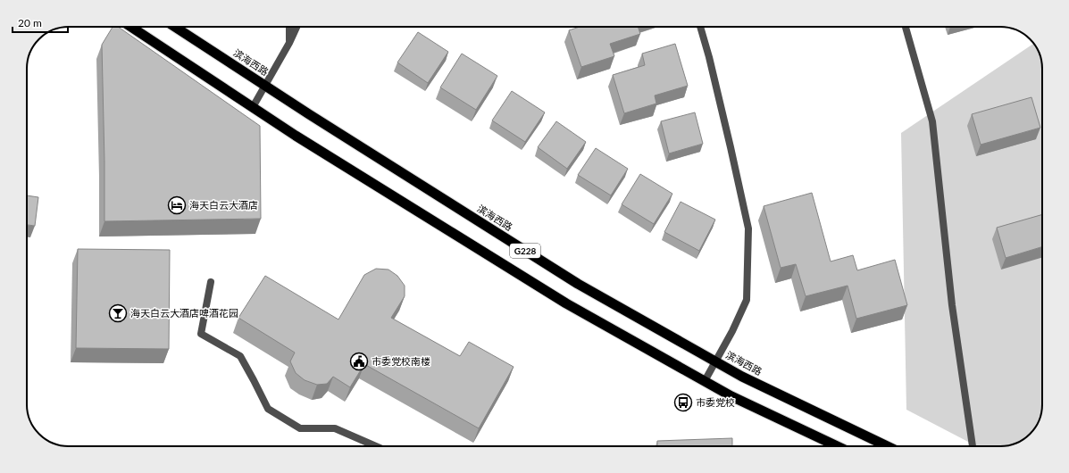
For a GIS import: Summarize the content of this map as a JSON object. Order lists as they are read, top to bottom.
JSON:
{
  "streets": {
    "highway": ["滨海西路", "G228"]
  },
  "places": {
    "hotel": ["海天白云大酒店"],
    "bar": ["海天白云大酒店啤酒花园"],
    "public building": ["市委党校南楼"],
    "bus stop": ["市委党校"]
  },
  "scale_bar": "20 m"
}
